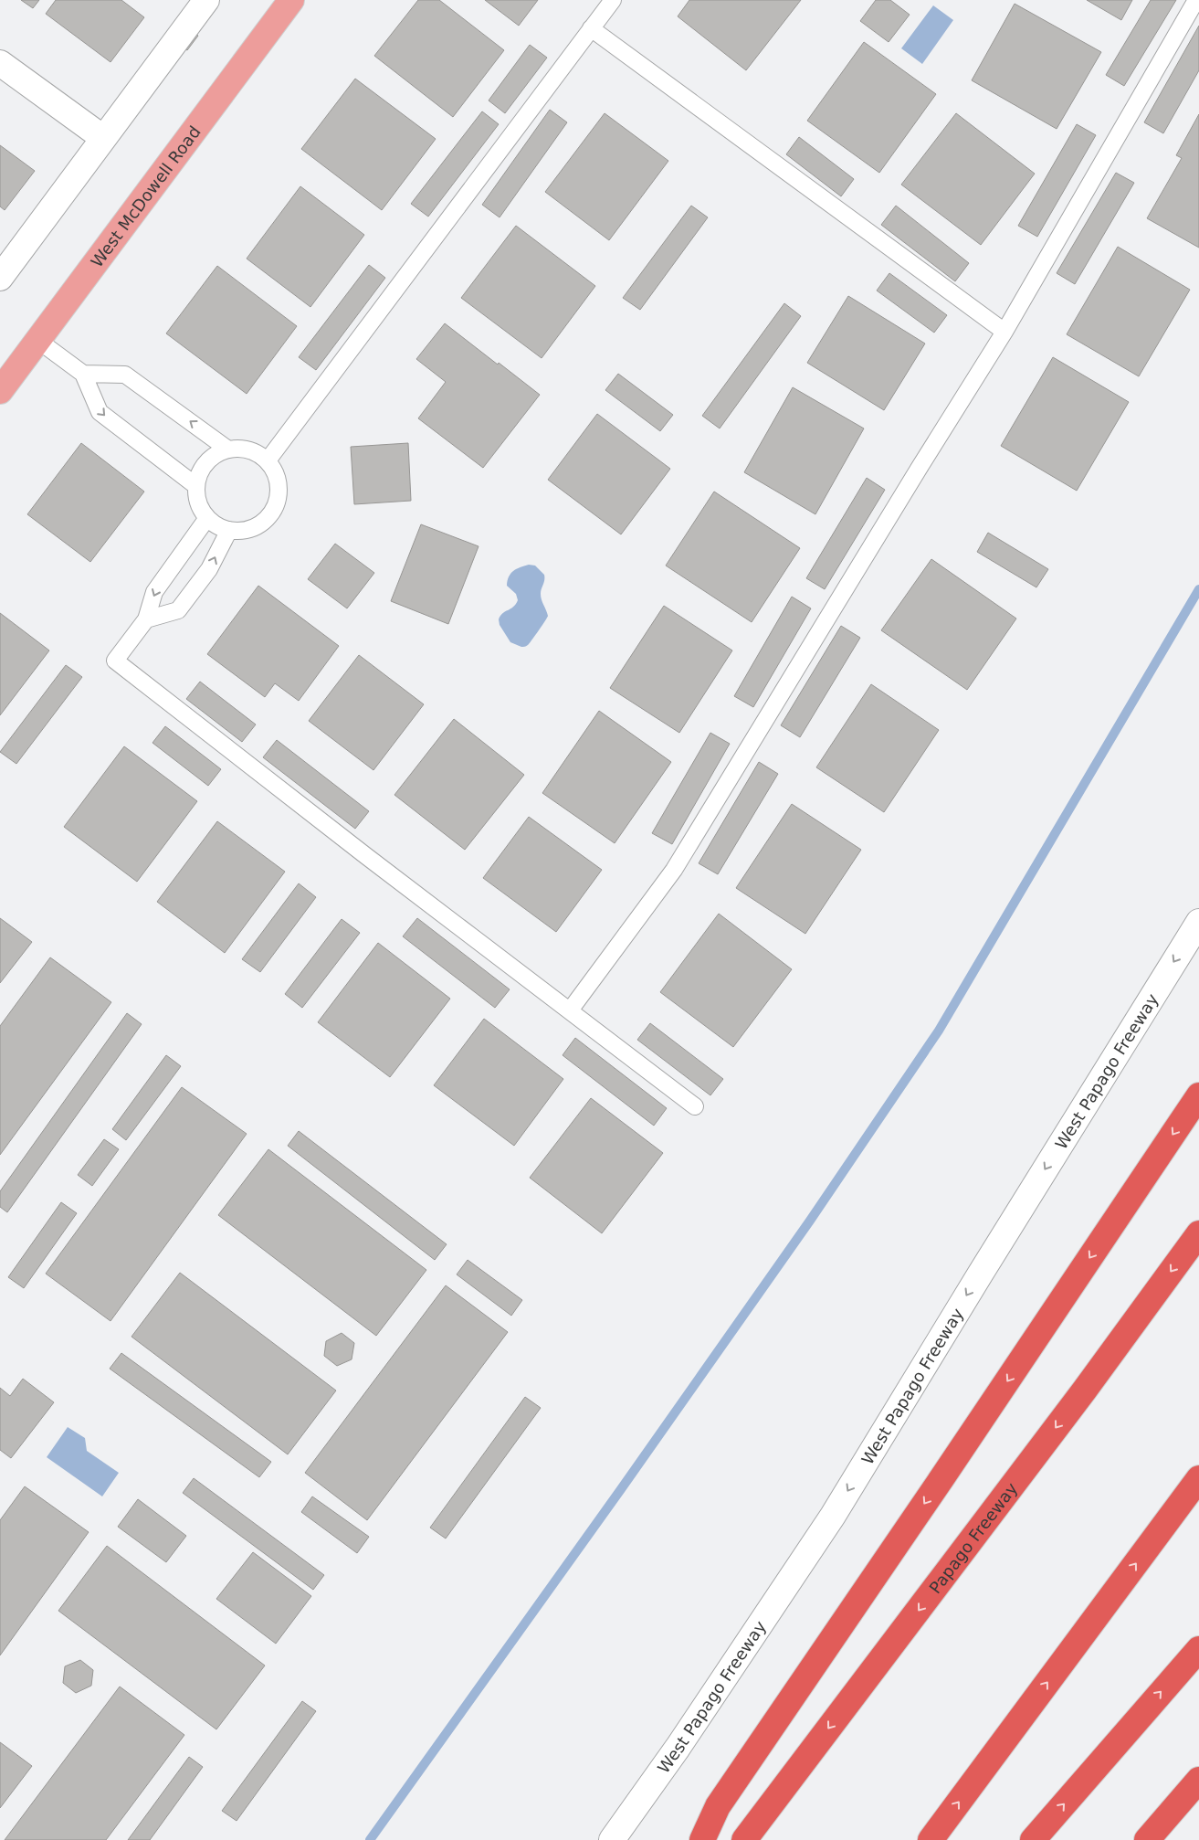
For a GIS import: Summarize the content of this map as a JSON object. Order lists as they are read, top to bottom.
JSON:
{
  "streets": {
    "highway": ["Papago Freeway"],
    "main road": ["West McDowell Road", "West Papago Freeway"]
  },
  "one_way": ["West Papago Freeway"]
}
